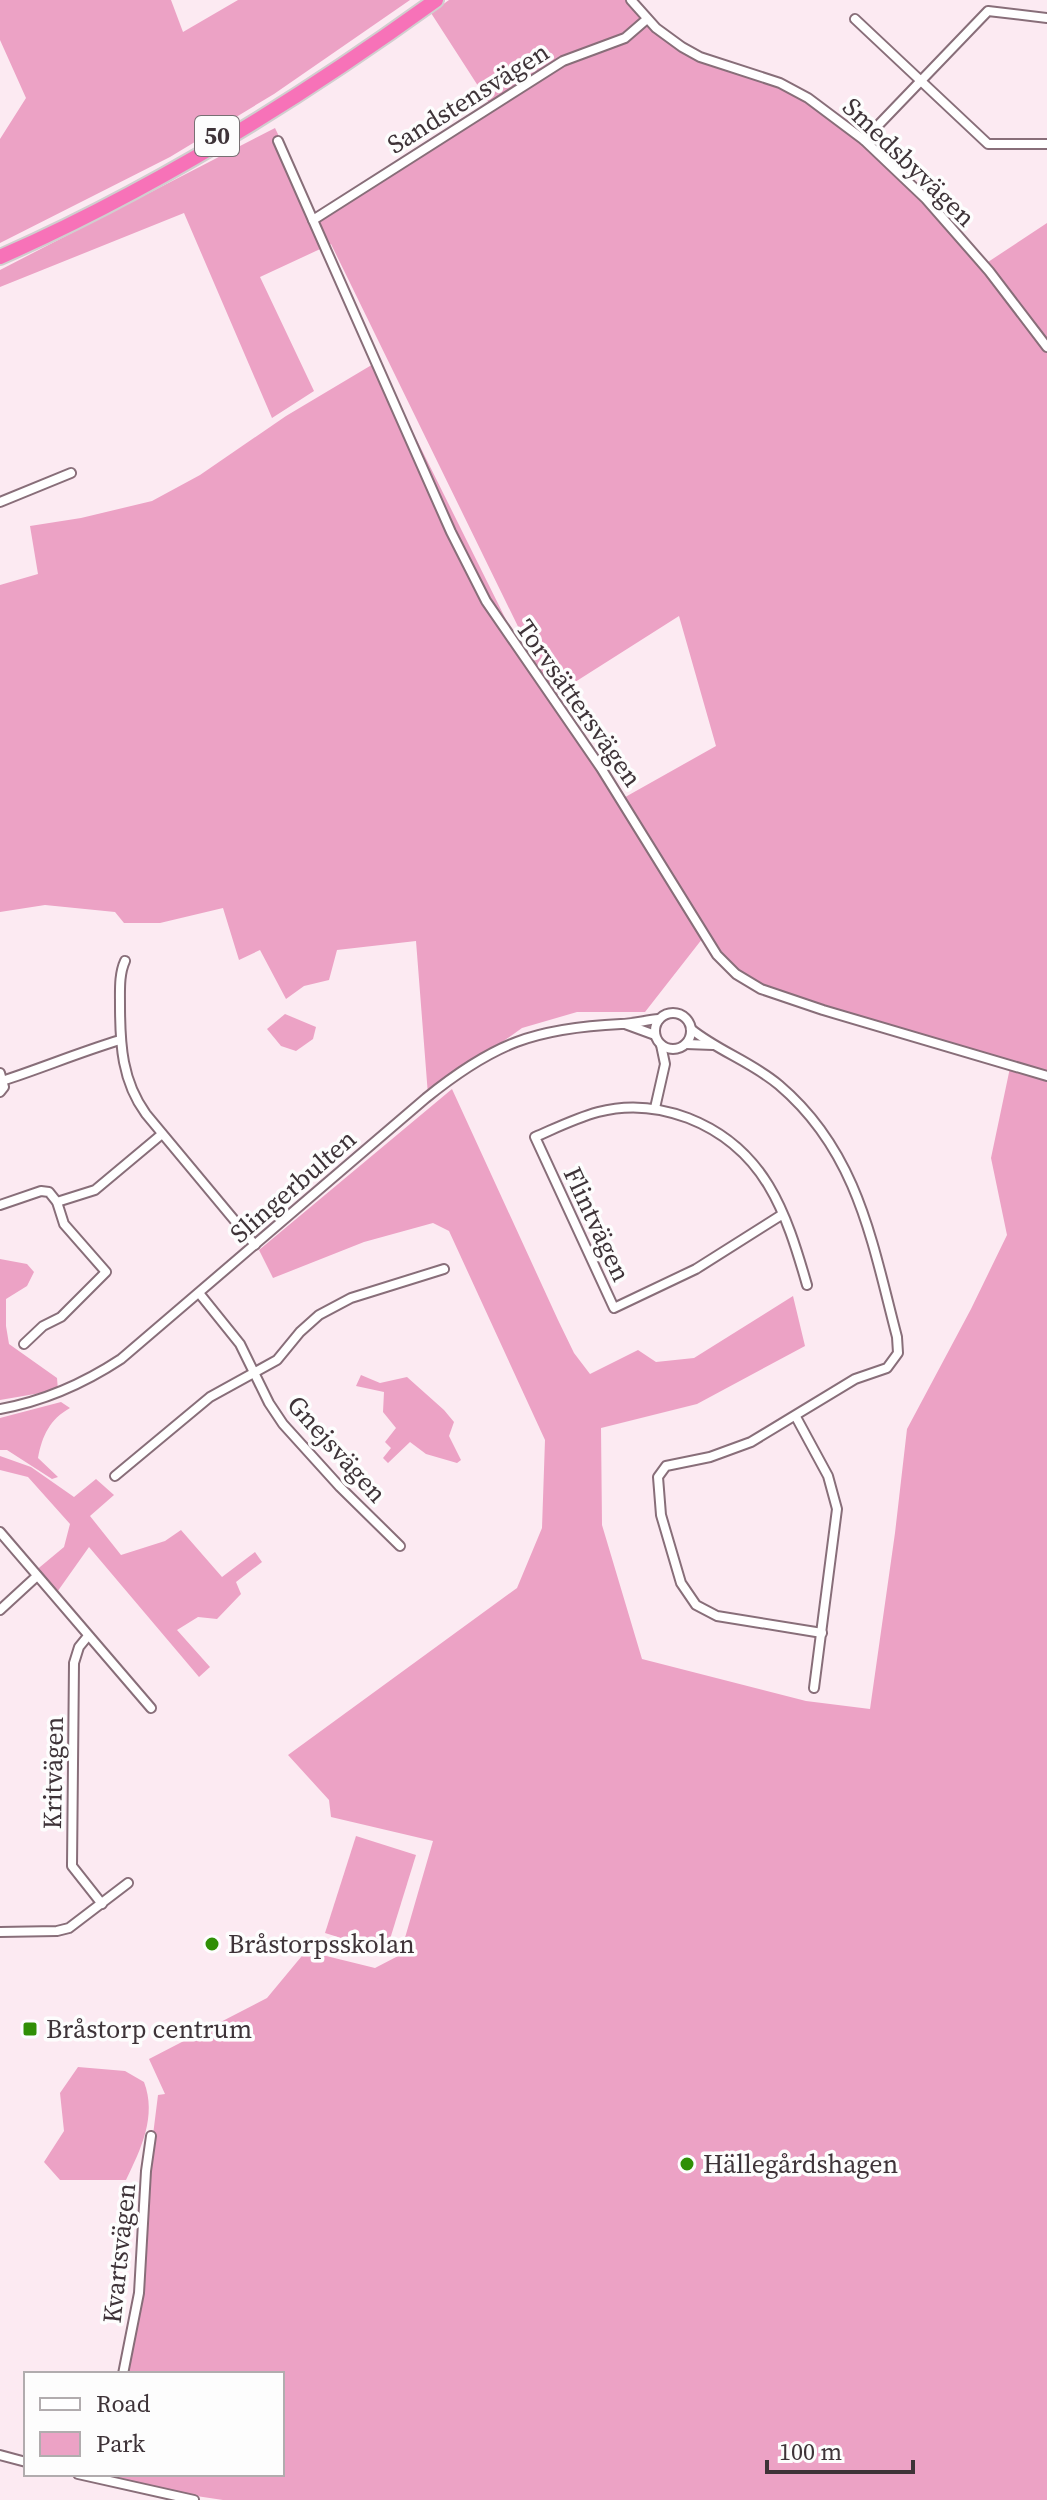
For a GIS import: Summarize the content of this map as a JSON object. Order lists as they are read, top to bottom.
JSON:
{
  "streets": {
    "highway": ["50"],
    "street": [
      "Sandstensvägen",
      "Smedsbyvägen",
      "Torvsättersvägen",
      "Slingerbulten",
      "Flintvägen",
      "Gnejsvägen",
      "Kritvägen",
      "Kvartsvägen"
    ]
  },
  "crossings": [
    ["Sandstensvägen", "Smedsbyvägen"],
    ["Sandstensvägen", "Torvsättersvägen"],
    ["Slingerbulten", "Gnejsvägen"]
  ],
  "places": {
    "other": ["Bråstorpsskolan", "Hällegårdshagen"],
    "transit": ["Bråstorp centrum"]
  },
  "legend": ["Road", "Park"],
  "scale_bar": "100 m"
}
